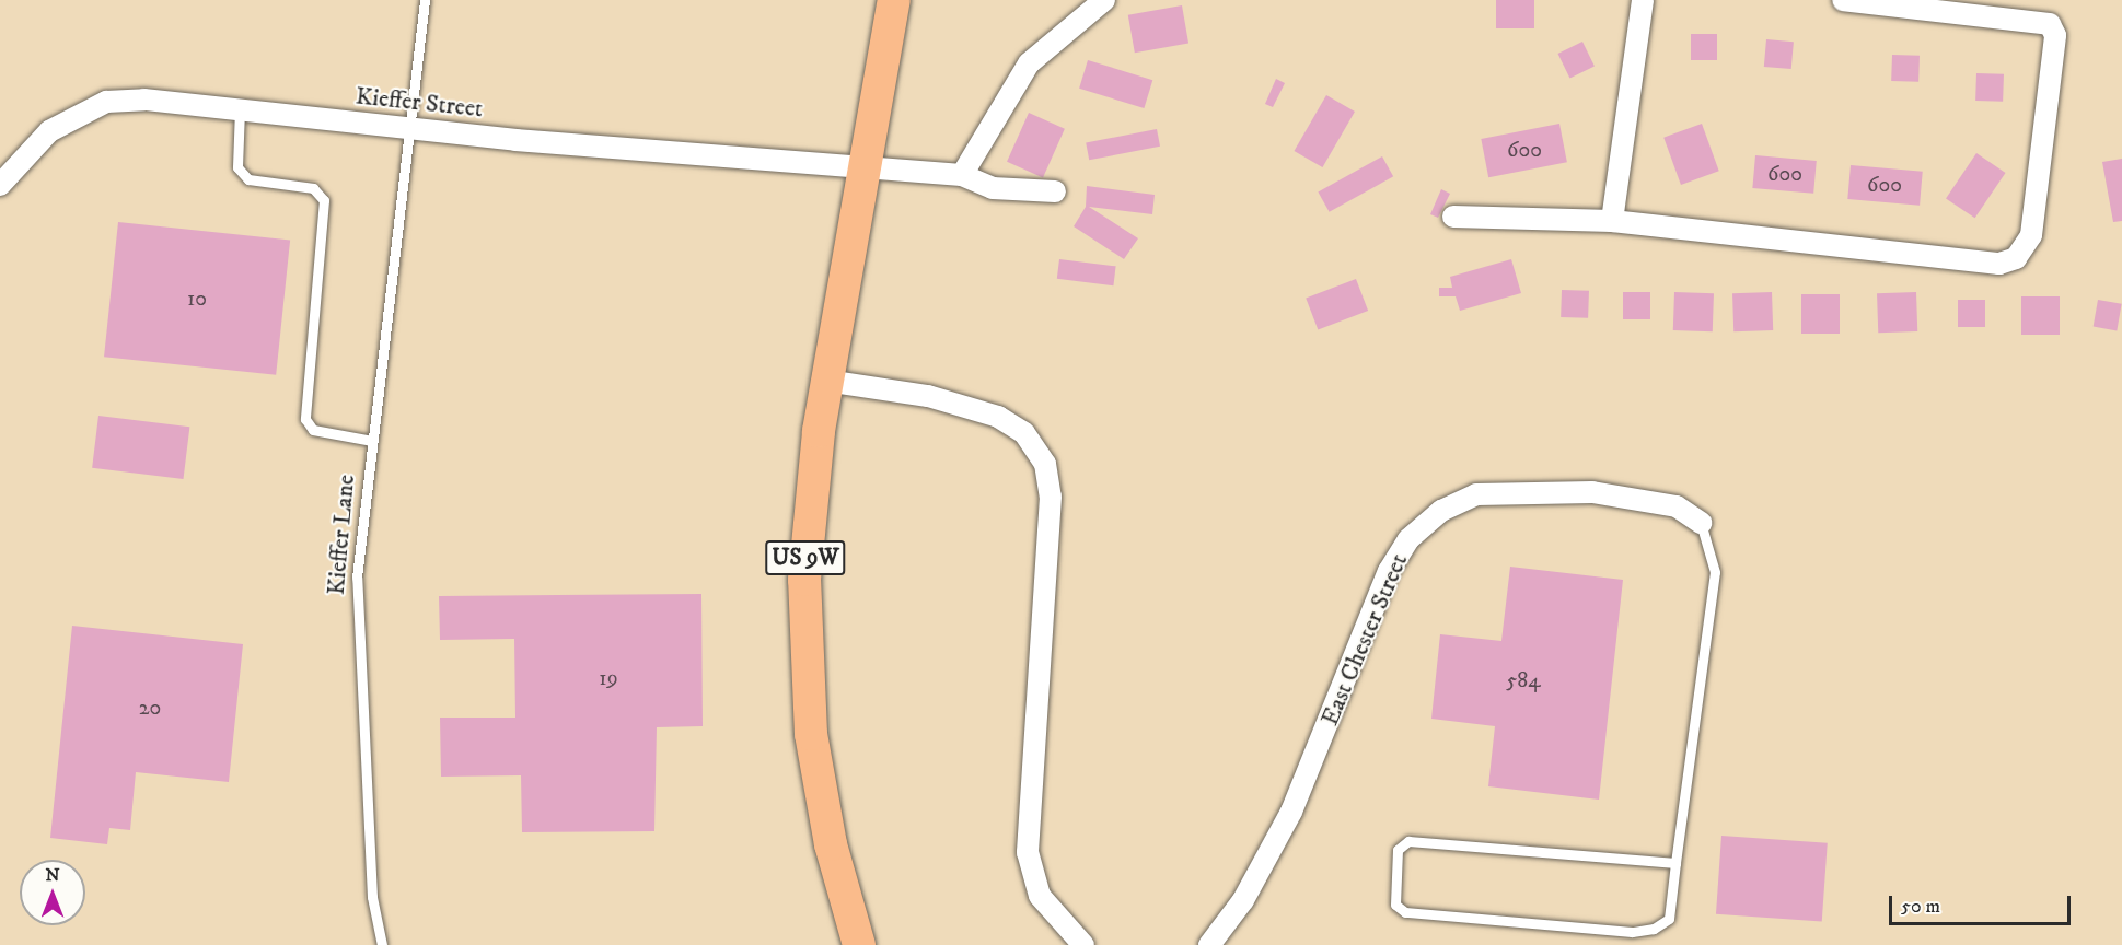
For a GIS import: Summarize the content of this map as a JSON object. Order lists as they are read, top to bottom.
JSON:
{
  "streets": {
    "main road": ["US 9W"],
    "street": ["Kieffer Street", "East Chester Street"],
    "lane": ["Kieffer Lane"]
  },
  "crossings": [
    ["Kieffer Street", "Kieffer Lane"],
    ["Kieffer Street", "US 9W"]
  ],
  "house_numbers": [
    "600",
    "600",
    "600",
    "10",
    "19",
    "584",
    "20"
  ],
  "scale_bar": "50 m",
  "north": "top"
}
